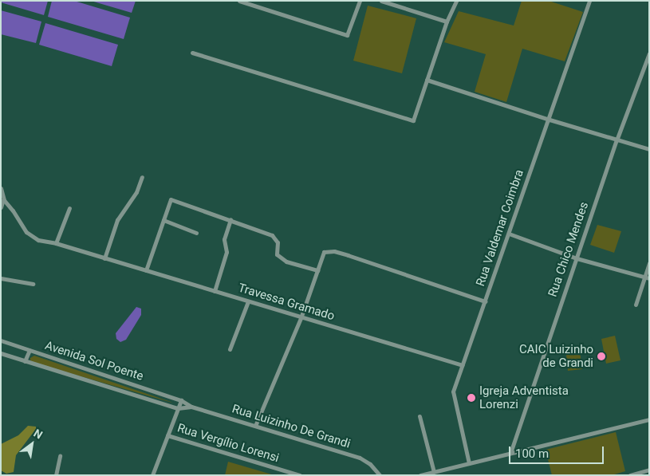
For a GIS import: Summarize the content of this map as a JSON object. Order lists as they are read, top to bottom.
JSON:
{
  "streets": {
    "street": [
      "Rua Valdemar Coimbra",
      "Rua Chico Mendes",
      "Travessa Gramado",
      "Avenida Sol Poente",
      "Rua Luizinho De Grandi",
      "Rua Vergílio Lorensi"
    ]
  },
  "crossings": [
    ["Rua Valdemar Coimbra", "Travessa Gramado"],
    ["Avenida Sol Poente", "Rua Luizinho De Grandi"]
  ],
  "places": ["CAIC Luizinho de Grandi", "Igreja Adventista Lorenzi"],
  "scale_bar": "100 m",
  "north": "top right"
}
